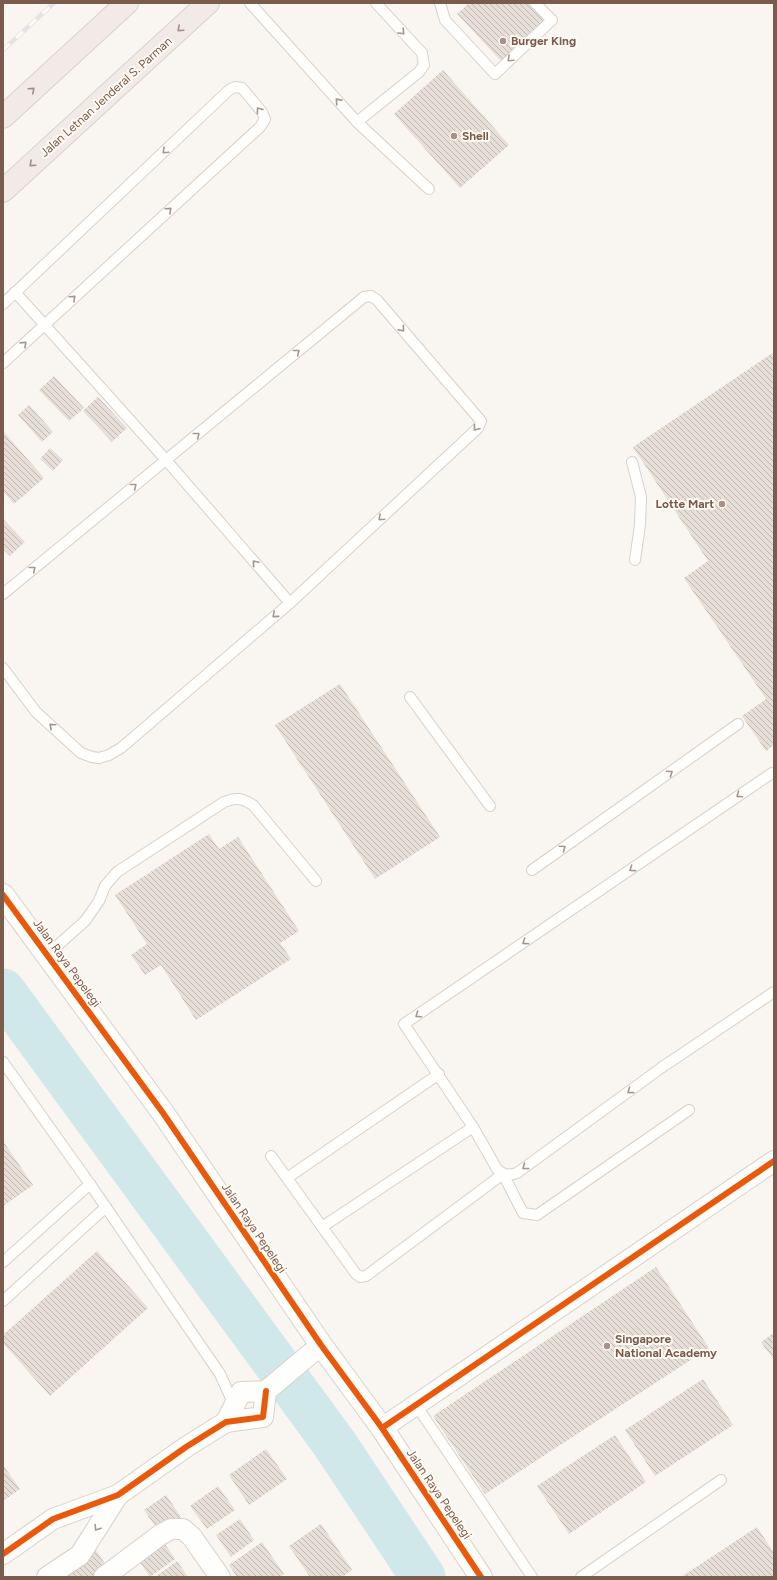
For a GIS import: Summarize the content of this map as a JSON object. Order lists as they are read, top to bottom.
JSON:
{
  "streets": {
    "highway": ["Jalan Letnan Jenderal S. Parman"],
    "street": ["Jalan Raya Pepelegi"]
  },
  "places": [
    "Burger King",
    "Shell",
    "Lotte Mart",
    "Singapore National Academy"
  ]
}
